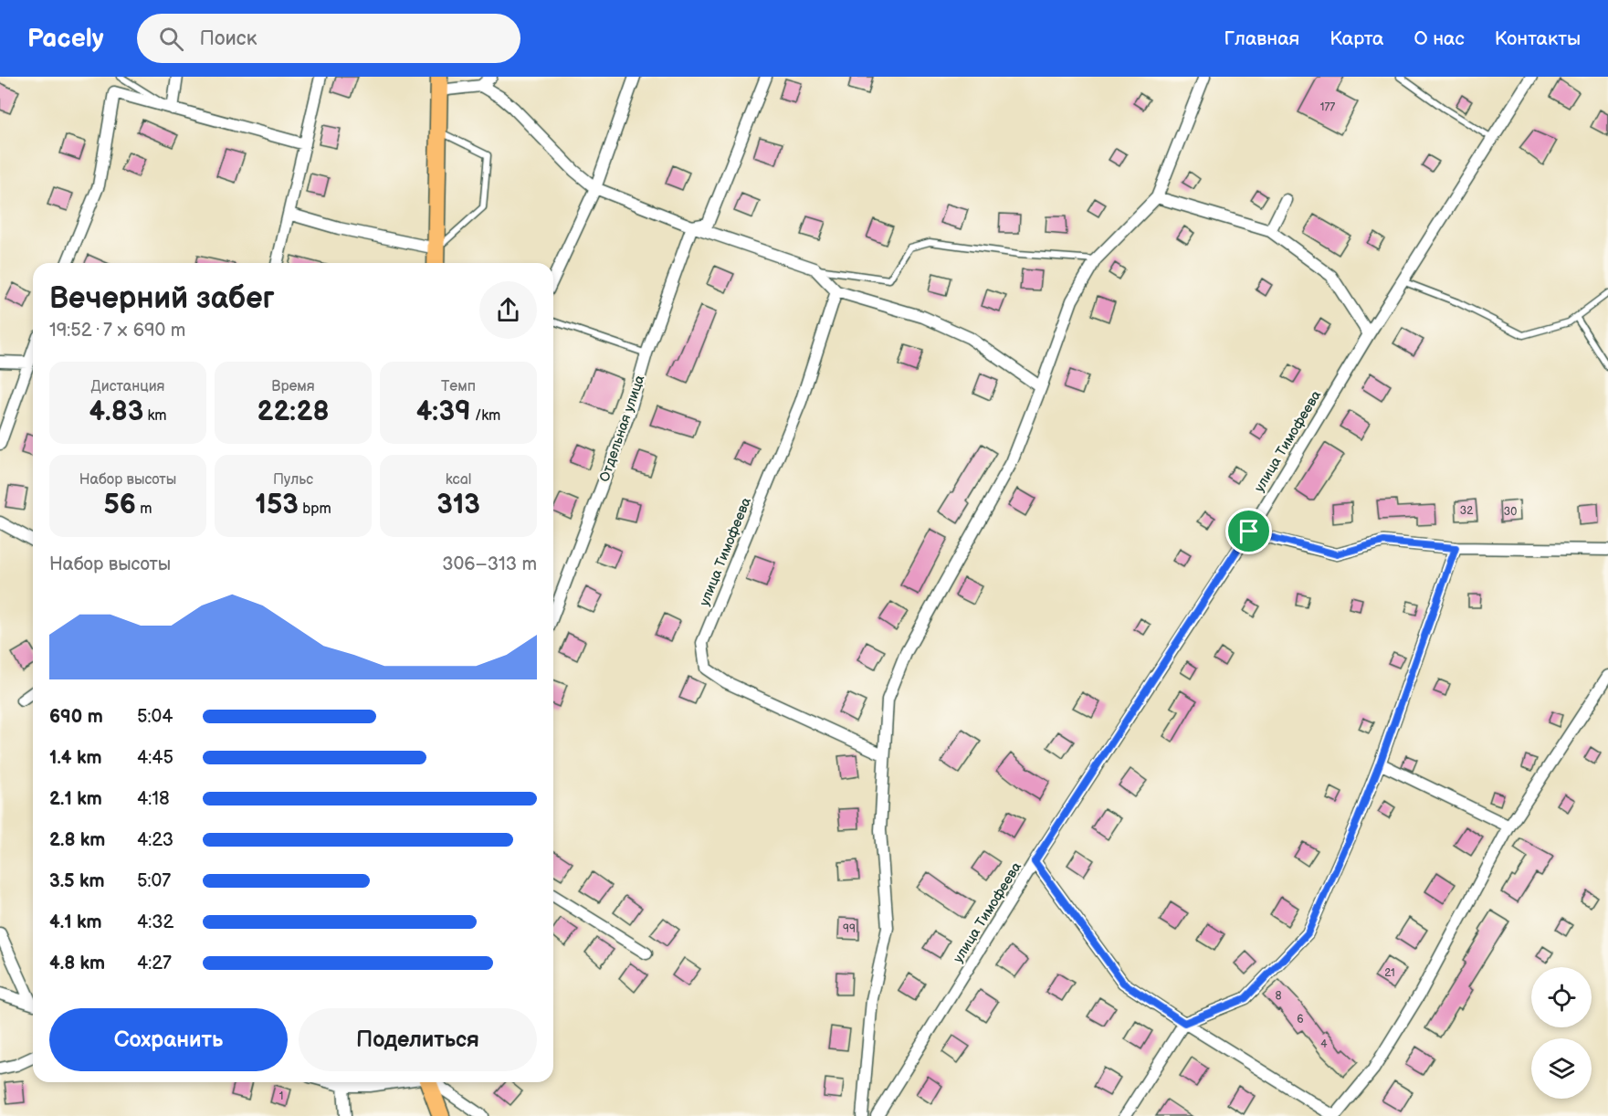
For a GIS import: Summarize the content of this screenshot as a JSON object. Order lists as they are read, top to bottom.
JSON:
{
  "streets": {
    "street": ["Отдельная улица", "улица Тимофеева"]
  },
  "house_numbers": [
    "177",
    "32",
    "30",
    "99",
    "21",
    "8",
    "6",
    "4",
    "1"
  ],
  "page": {
    "header": "Pacely",
    "search": "Поиск",
    "nav": [
      "Главная",
      "Карта",
      "О нас",
      "Контакты"
    ],
    "heading": ["Вечерний забег", "19:52 · 7 × 690 m"],
    "stats": [
      ["Дистанция", "4.83 km"],
      ["Время", "22:28"],
      ["Темп", "4:39 /km"],
      ["Набор высоты", "56 m"],
      ["Пульс", "153 bpm"],
      ["kcal", "313"]
    ],
    "chart": ["Набор высоты", "306–313 m"],
    "list": [
      {
        "name": "690 m",
        "note": "5:04"
      },
      {
        "name": "1.4 km",
        "note": "4:45"
      },
      {
        "name": "2.1 km",
        "note": "4:18"
      },
      {
        "name": "2.8 km",
        "note": "4:23"
      },
      {
        "name": "3.5 km",
        "note": "5:07"
      },
      {
        "name": "4.1 km",
        "note": "4:32"
      },
      {
        "name": "4.8 km",
        "note": "4:27"
      }
    ],
    "buttons": ["Сохранить", "Поделиться"]
  }
}
